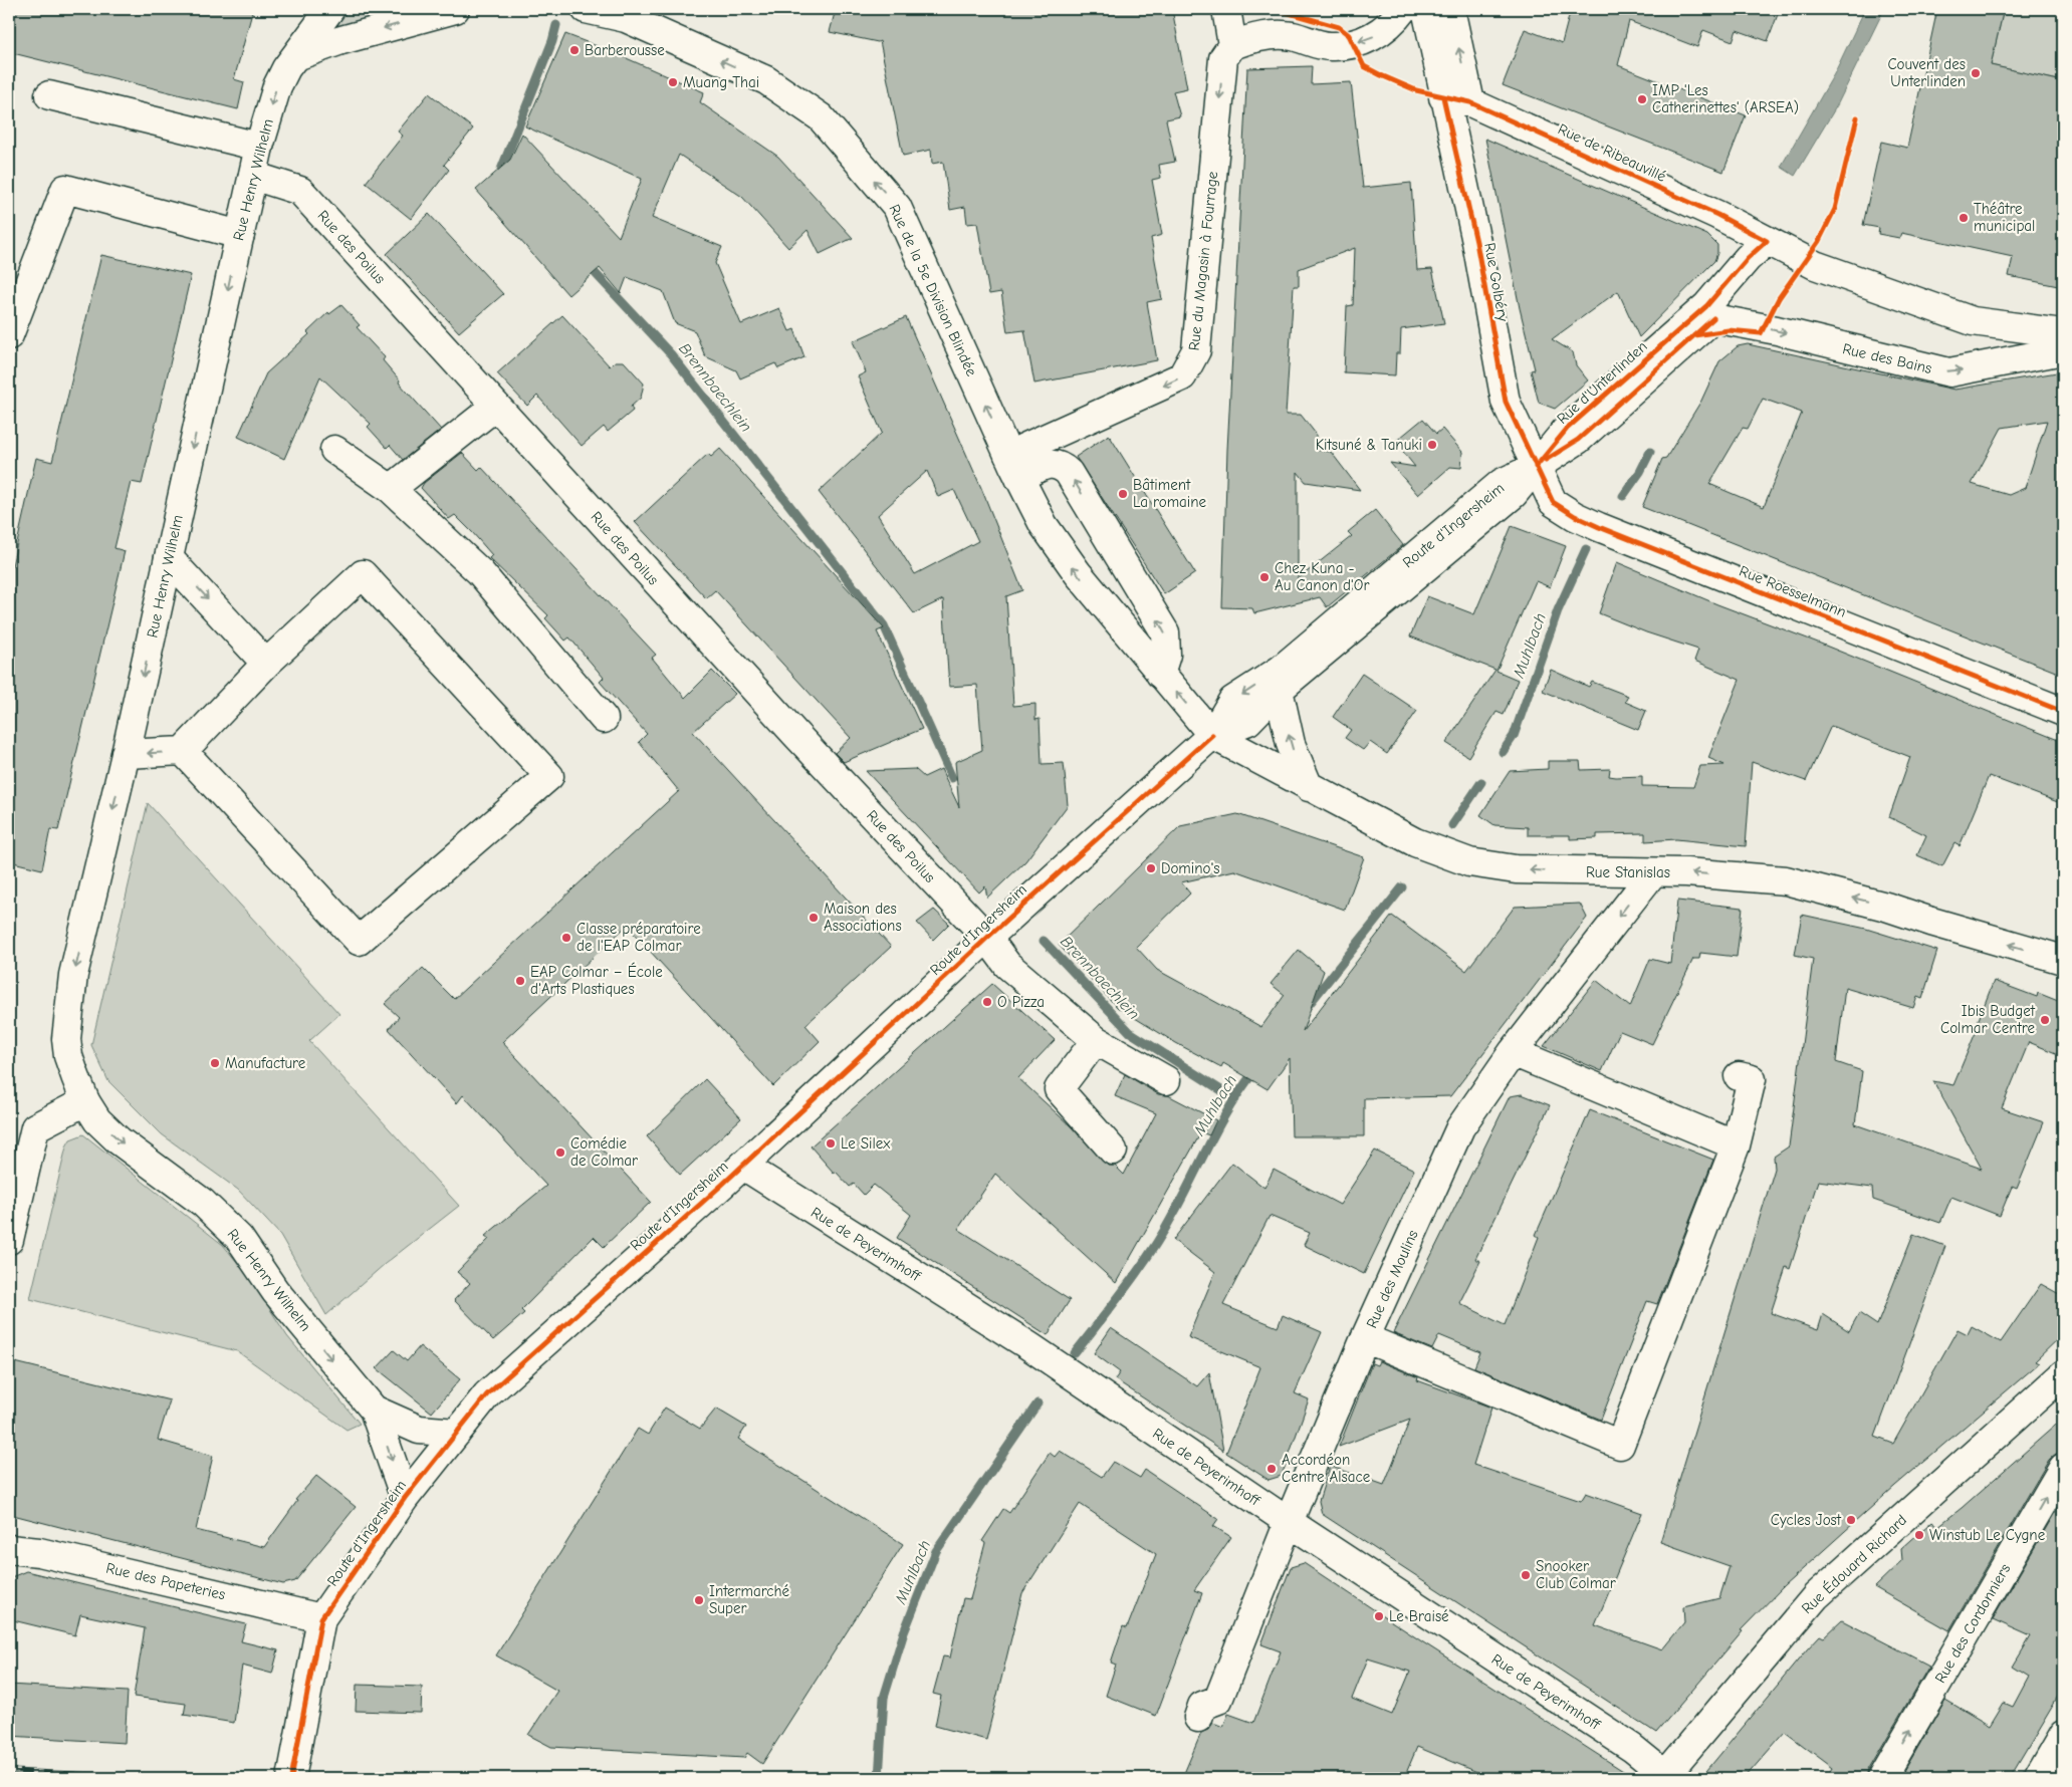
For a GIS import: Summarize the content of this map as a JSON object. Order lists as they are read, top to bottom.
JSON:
{
  "streets": {
    "street": [
      "Rue de Ribeauvillé",
      "Rue Henry Wilhelm",
      "Rue des Poilus",
      "Rue du Magasin à Fourrage",
      "Rue Golbéry",
      "Rue de la 5e Division Blindée",
      "Rue des Bains",
      "Rue d'Unterlinden",
      "Route d'Ingersheim",
      "Rue Roesselmann",
      "Rue Stanislas",
      "Rue de Peyerimhoff",
      "Rue des Moulins",
      "Rue Édouard Richard",
      "Rue des Papeteries",
      "Rue des Cordonniers"
    ]
  },
  "crossings": [
    ["Rue de Ribeauvillé", "Rue Golbéry"],
    ["Rue de Ribeauvillé", "Rue d'Unterlinden"],
    ["Rue Henry Wilhelm", "Rue des Poilus"],
    ["Rue Henry Wilhelm", "Route d'Ingersheim"],
    ["Rue des Poilus", "Route d'Ingersheim"],
    ["Rue du Magasin à Fourrage", "Rue de la 5e Division Blindée"],
    ["Rue Golbéry", "Rue d'Unterlinden"],
    ["Rue Golbéry", "Route d'Ingersheim"],
    ["Rue Golbéry", "Rue Roesselmann"],
    ["Rue de la 5e Division Blindée", "Route d'Ingersheim"],
    ["Rue de la 5e Division Blindée", "Rue Stanislas"],
    ["Rue des Bains", "Rue d'Unterlinden"],
    ["Rue d'Unterlinden", "Route d'Ingersheim"],
    ["Rue d'Unterlinden", "Rue Roesselmann"],
    ["Route d'Ingersheim", "Rue Roesselmann"],
    ["Route d'Ingersheim", "Rue Stanislas"],
    ["Route d'Ingersheim", "Rue de Peyerimhoff"],
    ["Route d'Ingersheim", "Rue des Papeteries"],
    ["Rue Stanislas", "Rue des Moulins"],
    ["Rue de Peyerimhoff", "Rue des Moulins"],
    ["Rue de Peyerimhoff", "Rue Édouard Richard"]
  ],
  "one_way": [
    "Rue Henry Wilhelm",
    "Rue du Magasin à Fourrage",
    "Rue de la 5e Division Blindée",
    "Rue Stanislas",
    "Rue des Cordonniers"
  ],
  "water": ["Brennbaechlein", "Muhlbach"],
  "places": [
    "Barberousse",
    "Couvent des Unterlinden",
    "Muang Thai",
    "IMP 'Les Catherinettes' (ARSEA)",
    "Théâtre municipal",
    "Kitsuné & Tanuki",
    "Bâtiment La romaine",
    "Chez Kuna - Au Canon d'Or",
    "Domino's",
    "Maison des Associations",
    "Classe préparatoire de l'EAP Colmar",
    "EAP Colmar – École d'Arts Plastiques",
    "O Pizza",
    "Ibis Budget Colmar Centre",
    "Manufacture",
    "Le Silex",
    "Comédie de Colmar",
    "Accordéon Centre Alsace",
    "Cycles Jost",
    "Winstub Le Cygne",
    "Snooker Club Colmar",
    "Intermarché Super",
    "Le Braisé"
  ]
}
